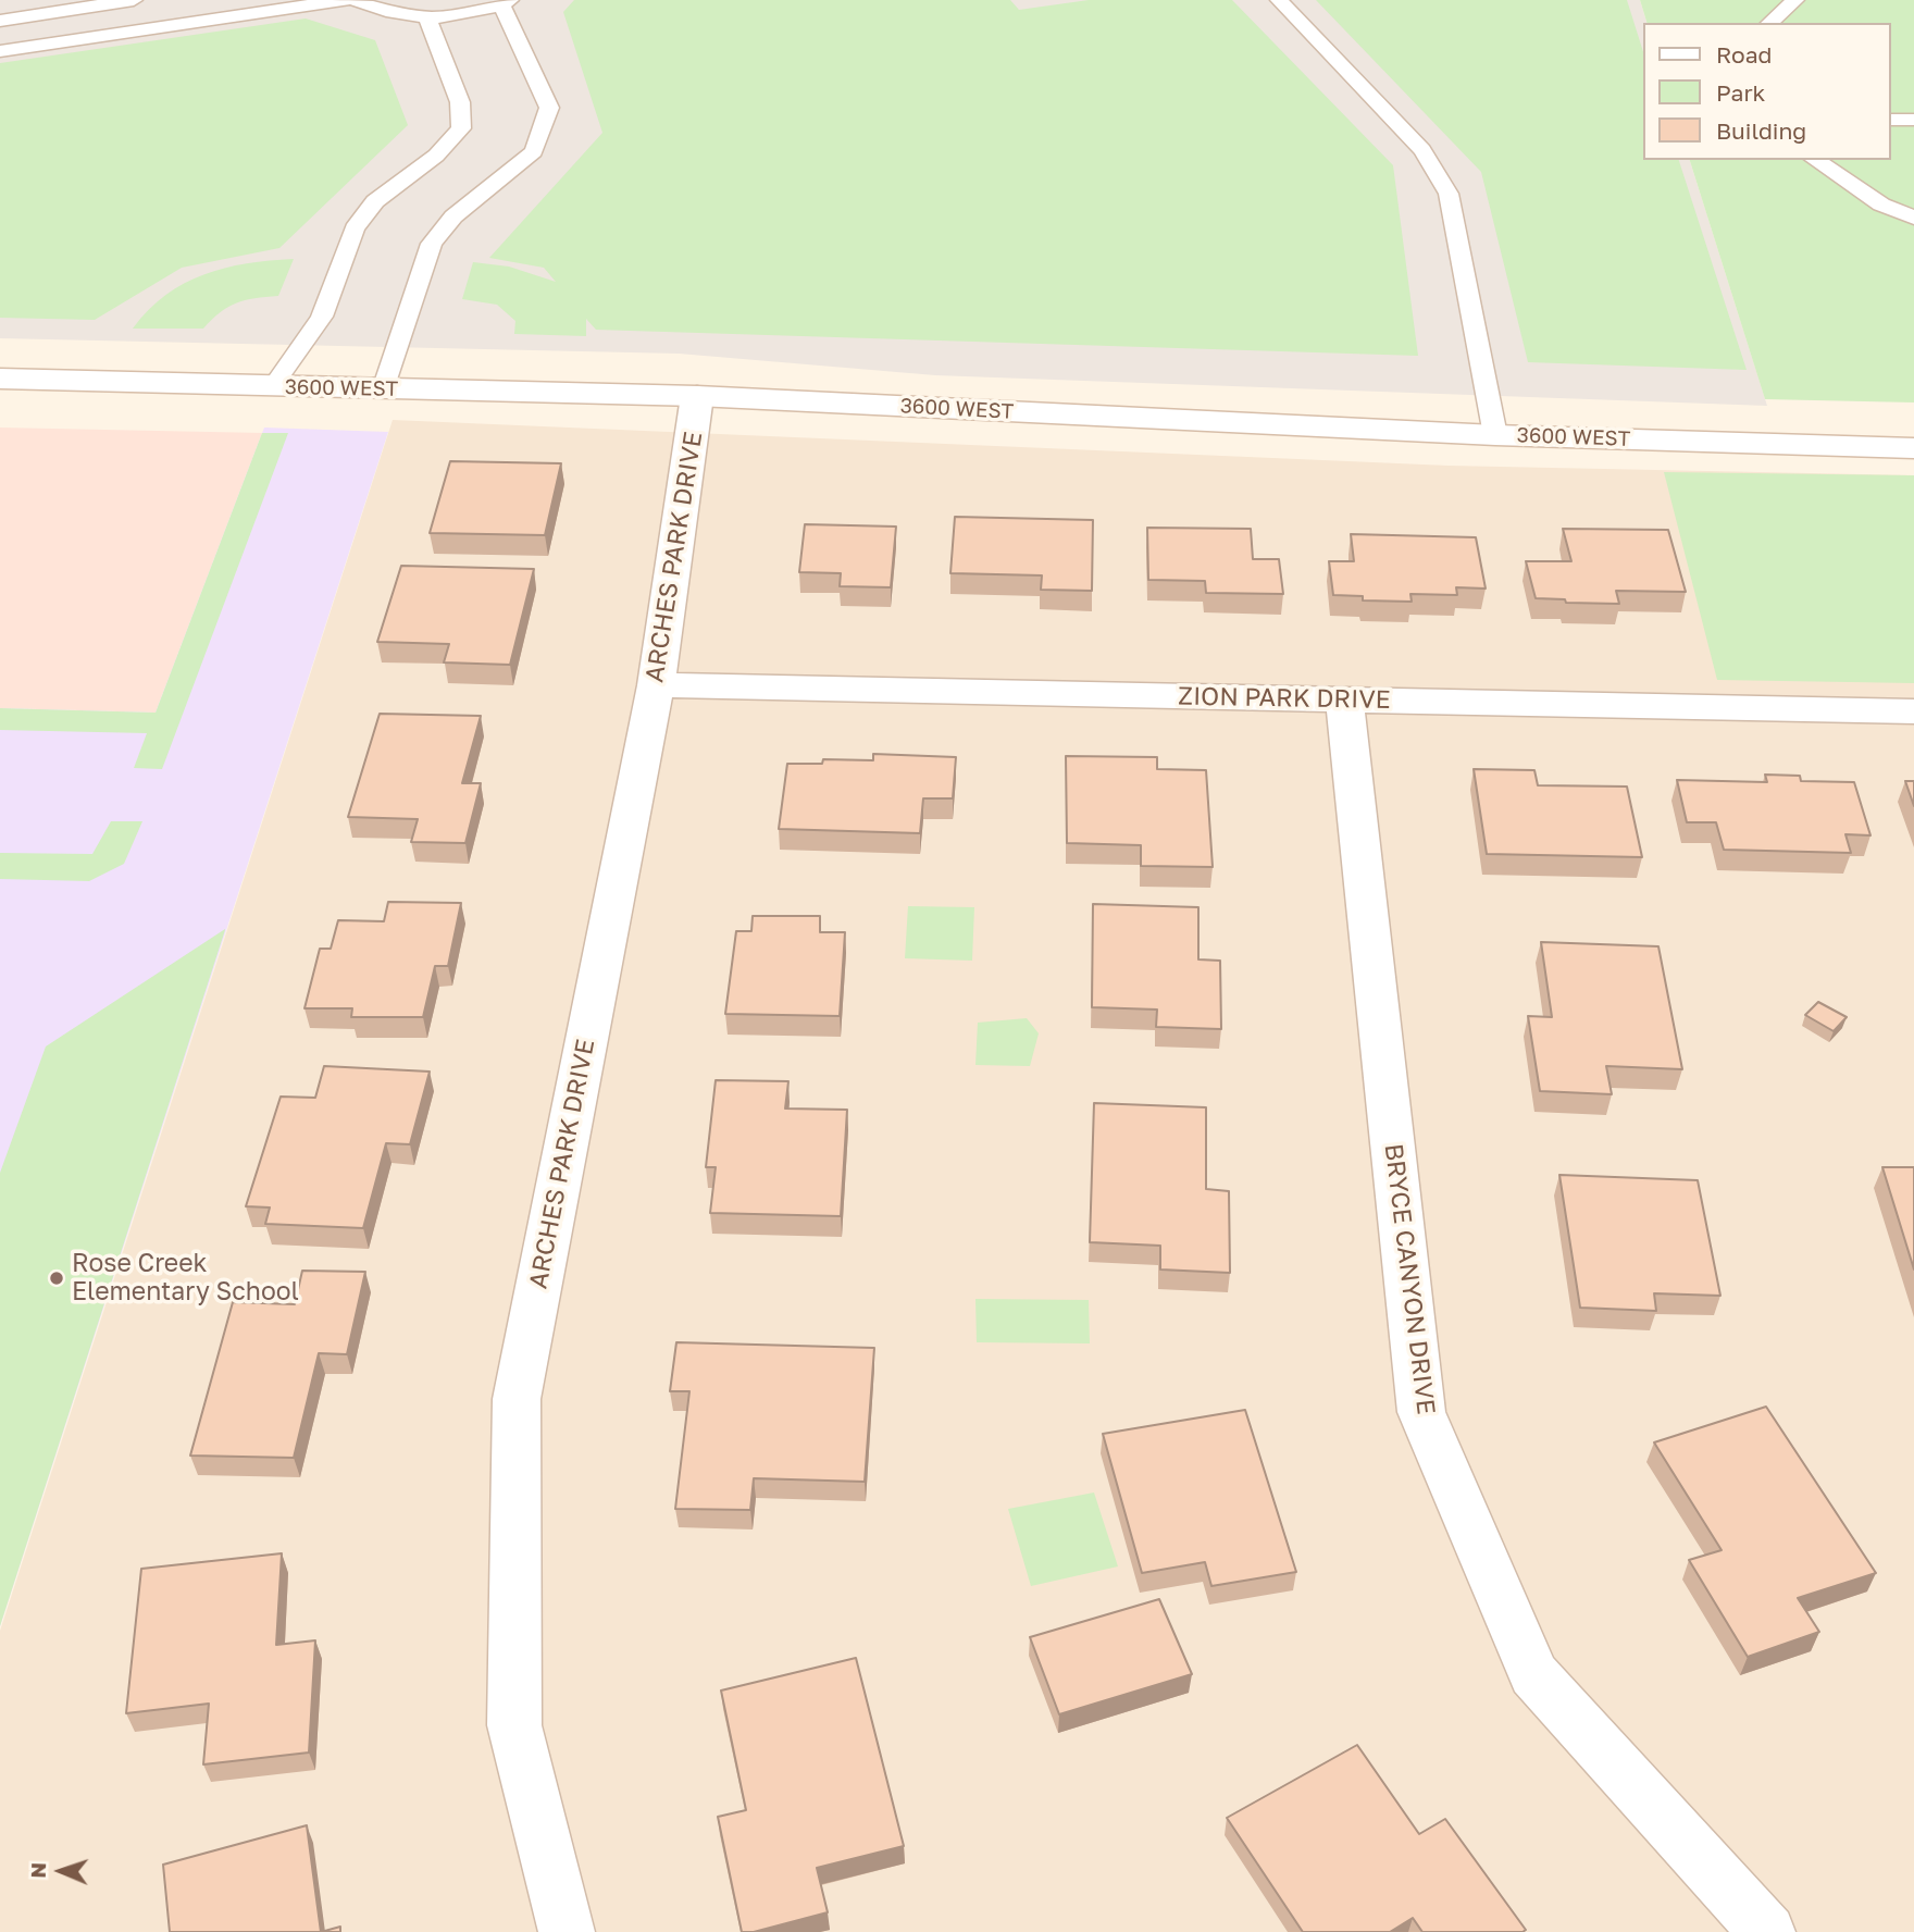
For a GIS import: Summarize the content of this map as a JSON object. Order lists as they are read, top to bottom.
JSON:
{
  "streets": {
    "street": [
      "3600 WEST",
      "ARCHES PARK DRIVE",
      "ZION PARK DRIVE",
      "BRYCE CANYON DRIVE"
    ]
  },
  "crossings": [
    ["3600 WEST", "ARCHES PARK DRIVE"],
    ["ARCHES PARK DRIVE", "ZION PARK DRIVE"],
    ["ZION PARK DRIVE", "BRYCE CANYON DRIVE"]
  ],
  "places": ["Rose Creek Elementary School"],
  "legend": ["Road", "Park", "Building"],
  "north": "left"
}
